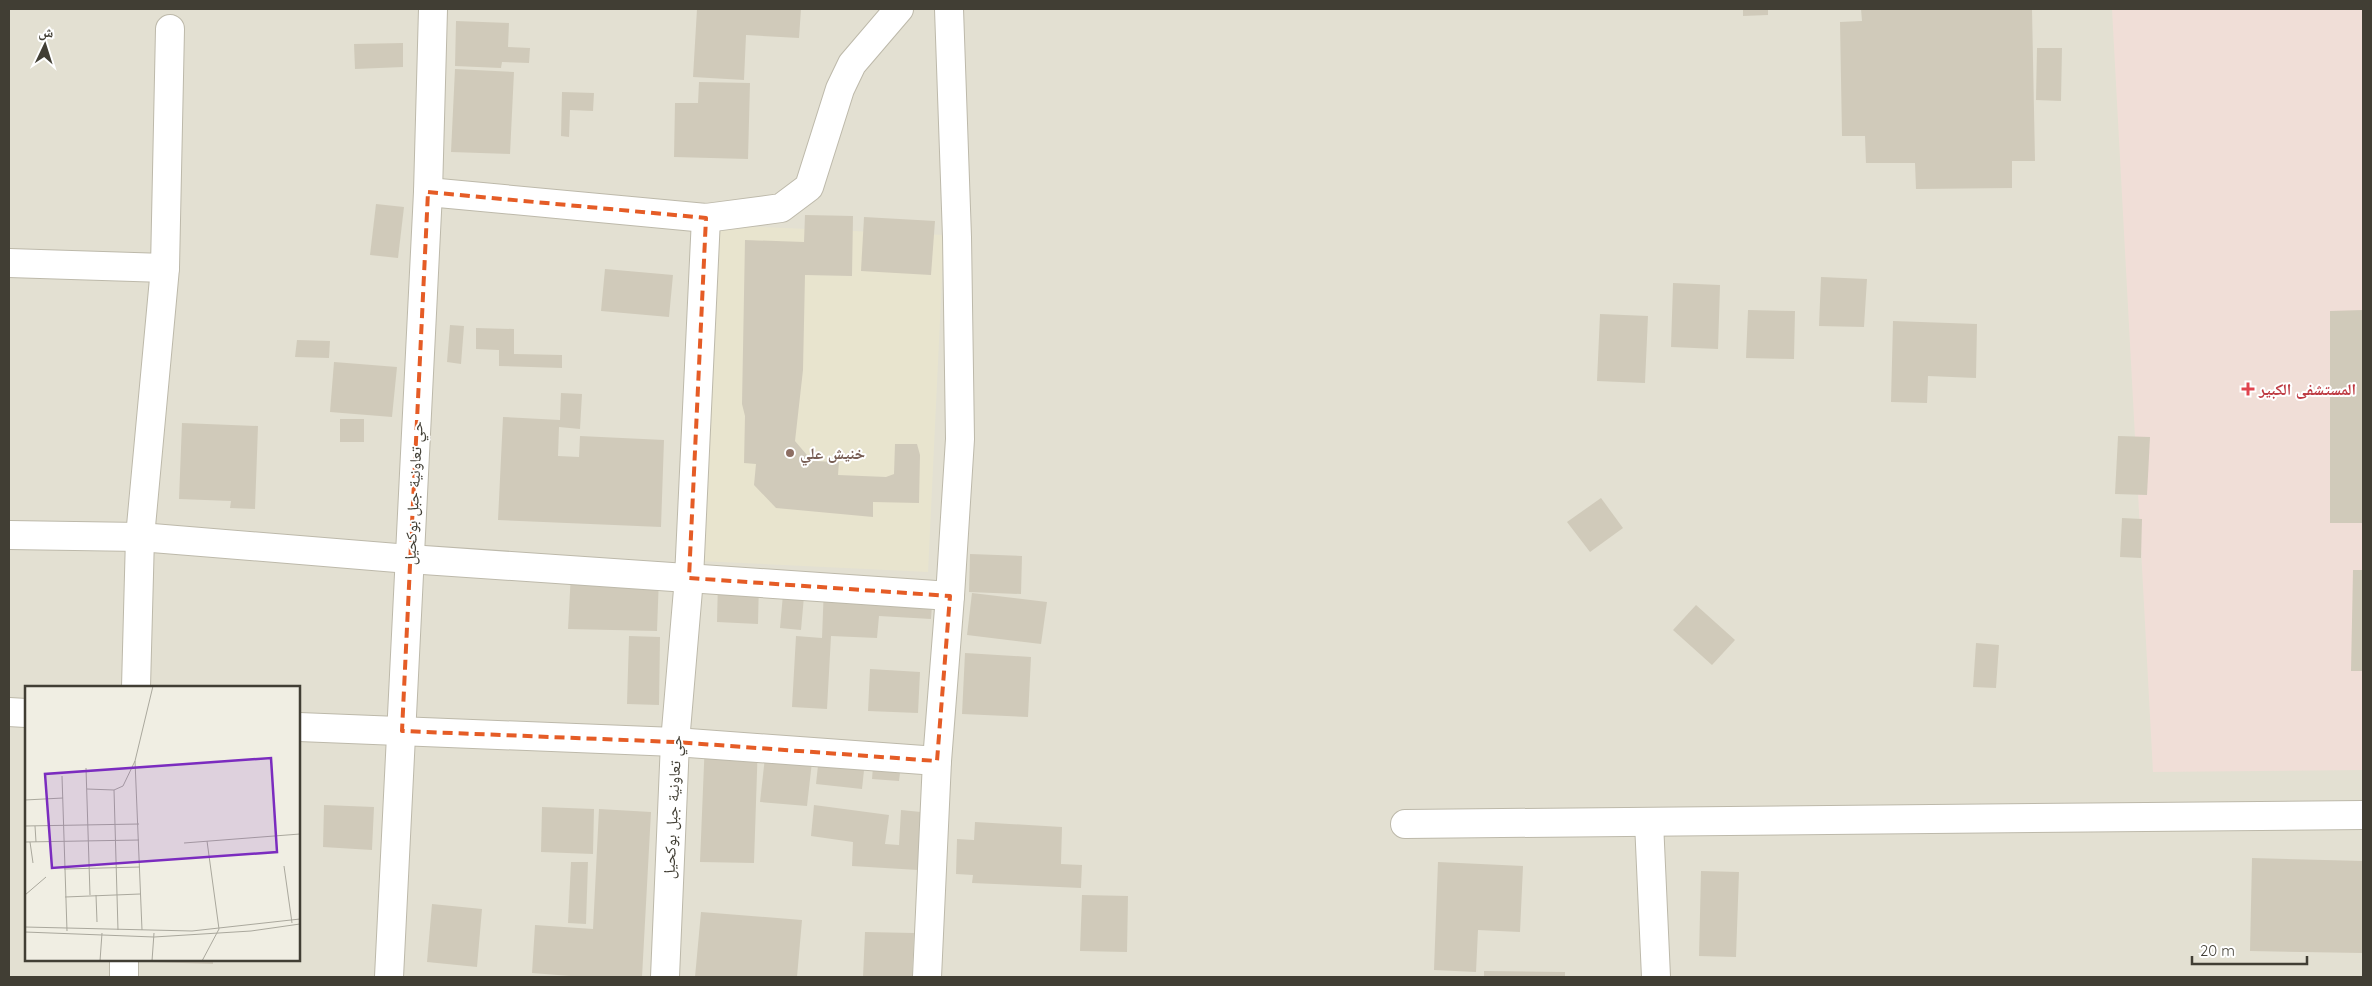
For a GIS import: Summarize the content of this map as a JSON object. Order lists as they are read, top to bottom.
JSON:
{
  "streets": {
    "street": ["حي تعاونية جبل بوكحيل"]
  },
  "places": {
    "health": ["المستشفى الكبير"],
    "other": ["خنيش علي"]
  },
  "scale_bar": "20 m",
  "north": "top"
}
